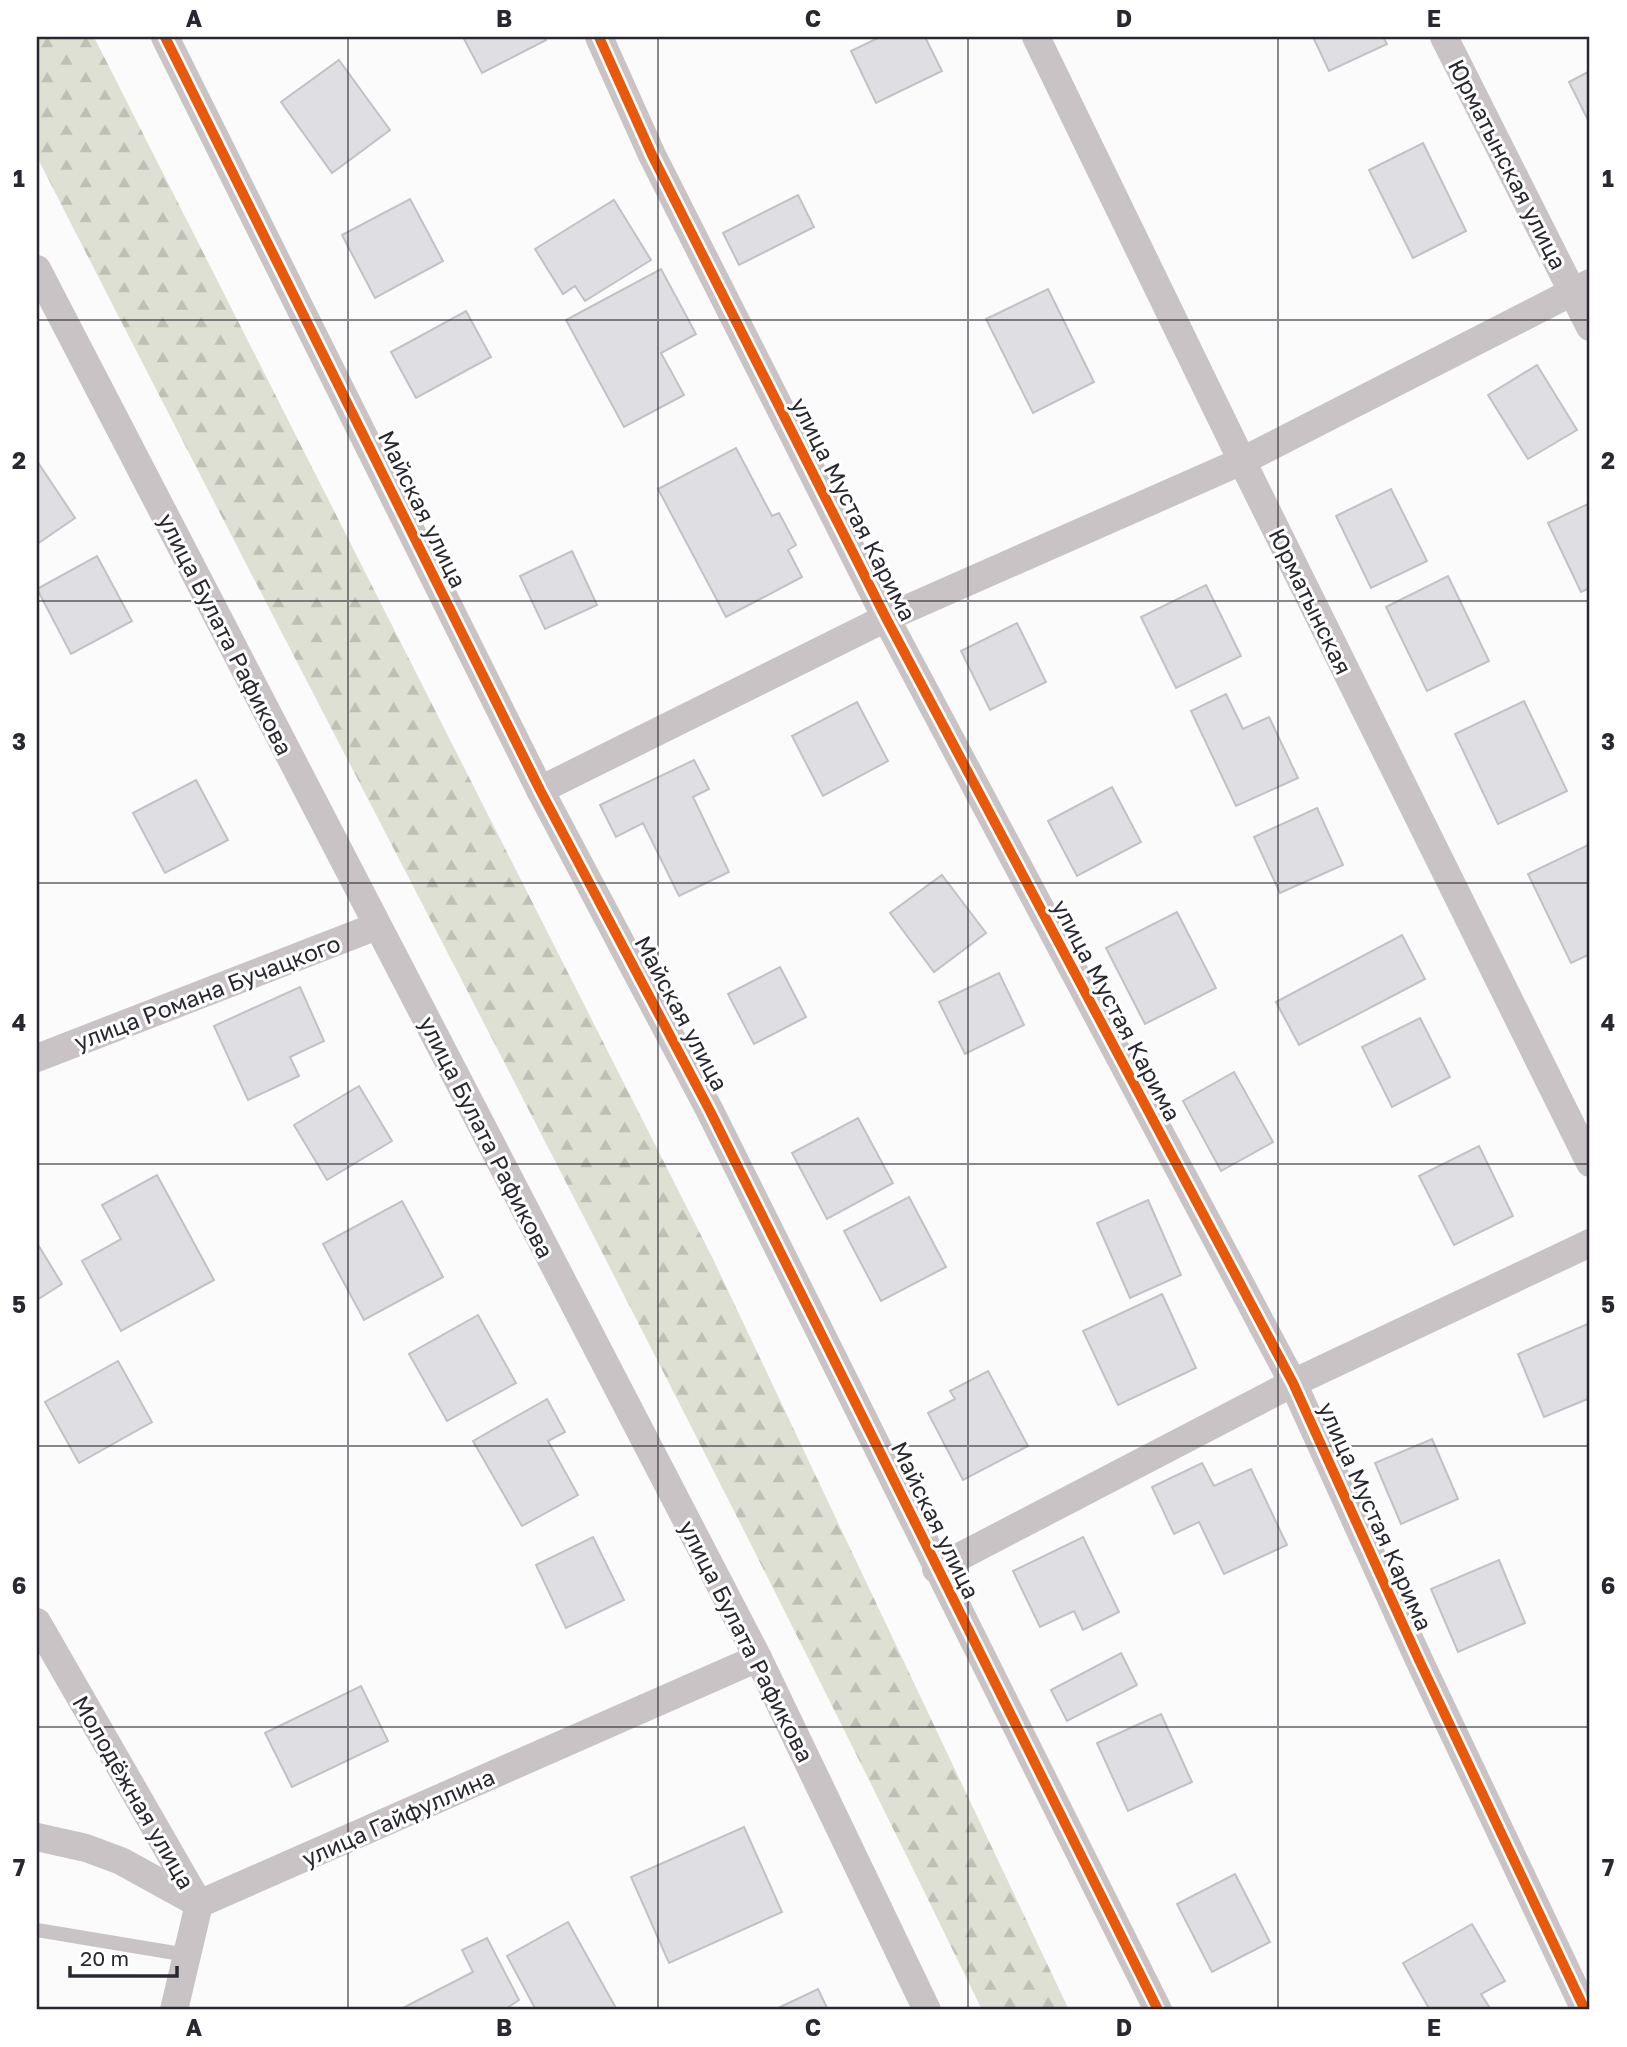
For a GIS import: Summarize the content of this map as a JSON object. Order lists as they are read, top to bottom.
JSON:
{
  "streets": {
    "street": [
      "Юрматынская улица",
      "Майская улица",
      "улица Мустая Карима",
      "Юрматынская",
      "улица Булата Рафикова",
      "улица Романа Бучацкого",
      "Молодёжная улица",
      "улица Гайфуллина"
    ]
  },
  "crossings": [
    ["улица Булата Рафикова", "улица Романа Бучацкого"],
    ["улица Булата Рафикова", "улица Гайфуллина"],
    ["Молодёжная улица", "улица Гайфуллина"]
  ],
  "scale_bar": "20 m",
  "grid": {
    "columns": [
      "A",
      "B",
      "C",
      "D",
      "E"
    ],
    "rows": [
      "1",
      "2",
      "3",
      "4",
      "5",
      "6",
      "7"
    ]
  }
}
